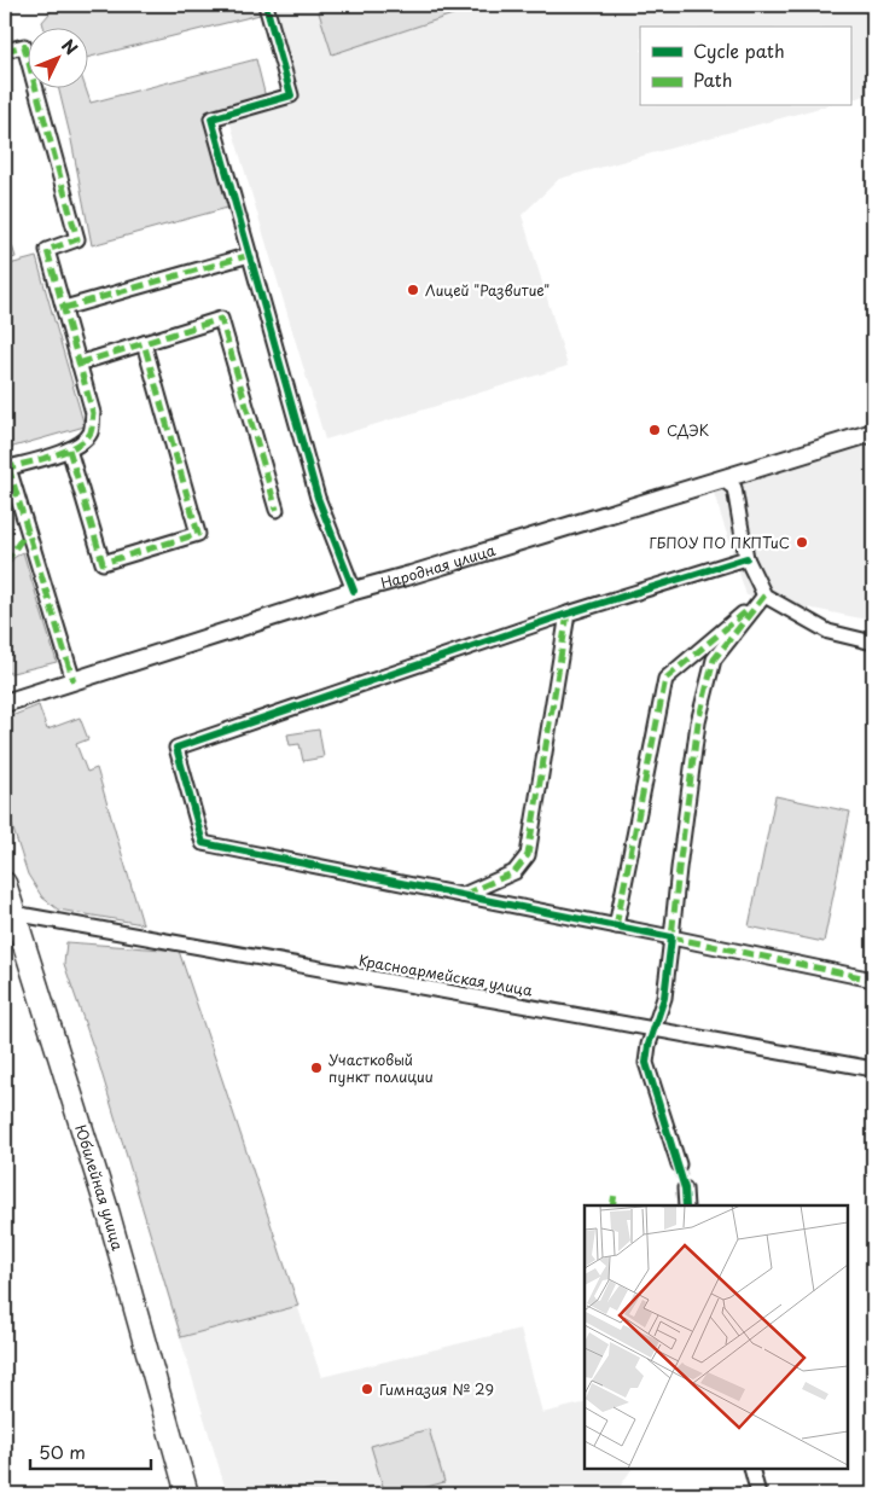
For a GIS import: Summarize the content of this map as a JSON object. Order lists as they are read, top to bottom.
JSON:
{
  "streets": {
    "main road": ["Юбилейная улица"],
    "street": ["Народная улица", "Красноармейская улица"]
  },
  "crossings": [
    ["Красноармейская улица", "Юбилейная улица"]
  ],
  "places": [
    "Лицей \"Развитие\"",
    "СДЭК",
    "ГБПОУ ПО ПКПТиС",
    "Участковый пункт полиции",
    "Гимназия № 29"
  ],
  "legend": ["Cycle path", "Path"],
  "scale_bar": "50 m",
  "north": "top right"
}
